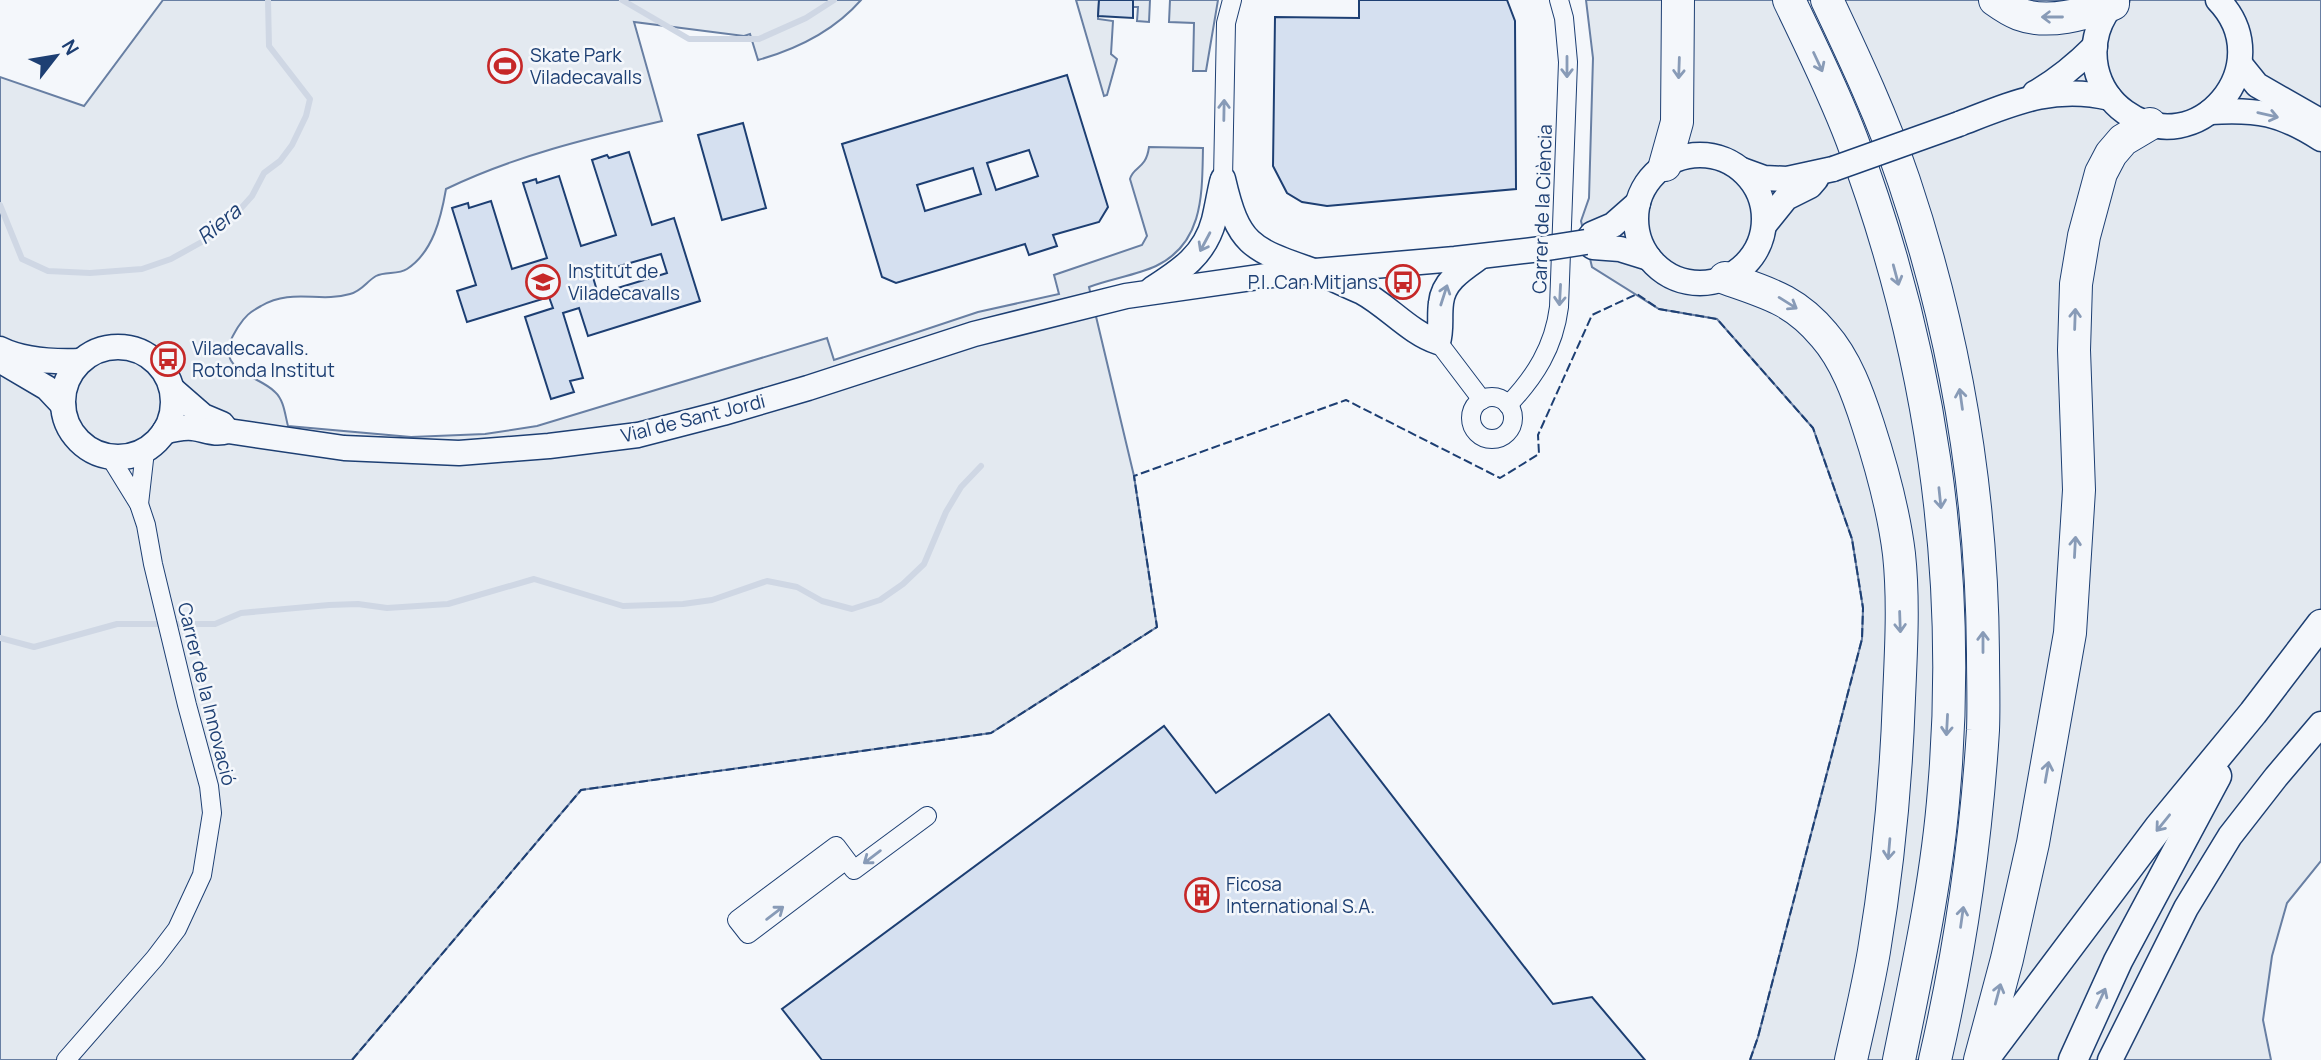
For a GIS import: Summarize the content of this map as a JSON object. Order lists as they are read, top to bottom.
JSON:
{
  "streets": {
    "street": ["Carrer de la Ciència", "Vial de Sant Jordi", "Carrer de la Innovació"]
  },
  "crossings": [
    ["Vial de Sant Jordi", "Carrer de la Innovació"]
  ],
  "one_way": ["Carrer de la Ciència"],
  "water": ["Riera"],
  "places": {
    "sports": ["Skate Park Viladecavalls"],
    "school or university": ["Institut de Viladecavalls"],
    "bus stop": ["P.I. Can Mitjans", "Viladecavalls. Rotonda Institut"],
    "building": ["Ficosa International S.A."]
  },
  "north": "top right"
}
